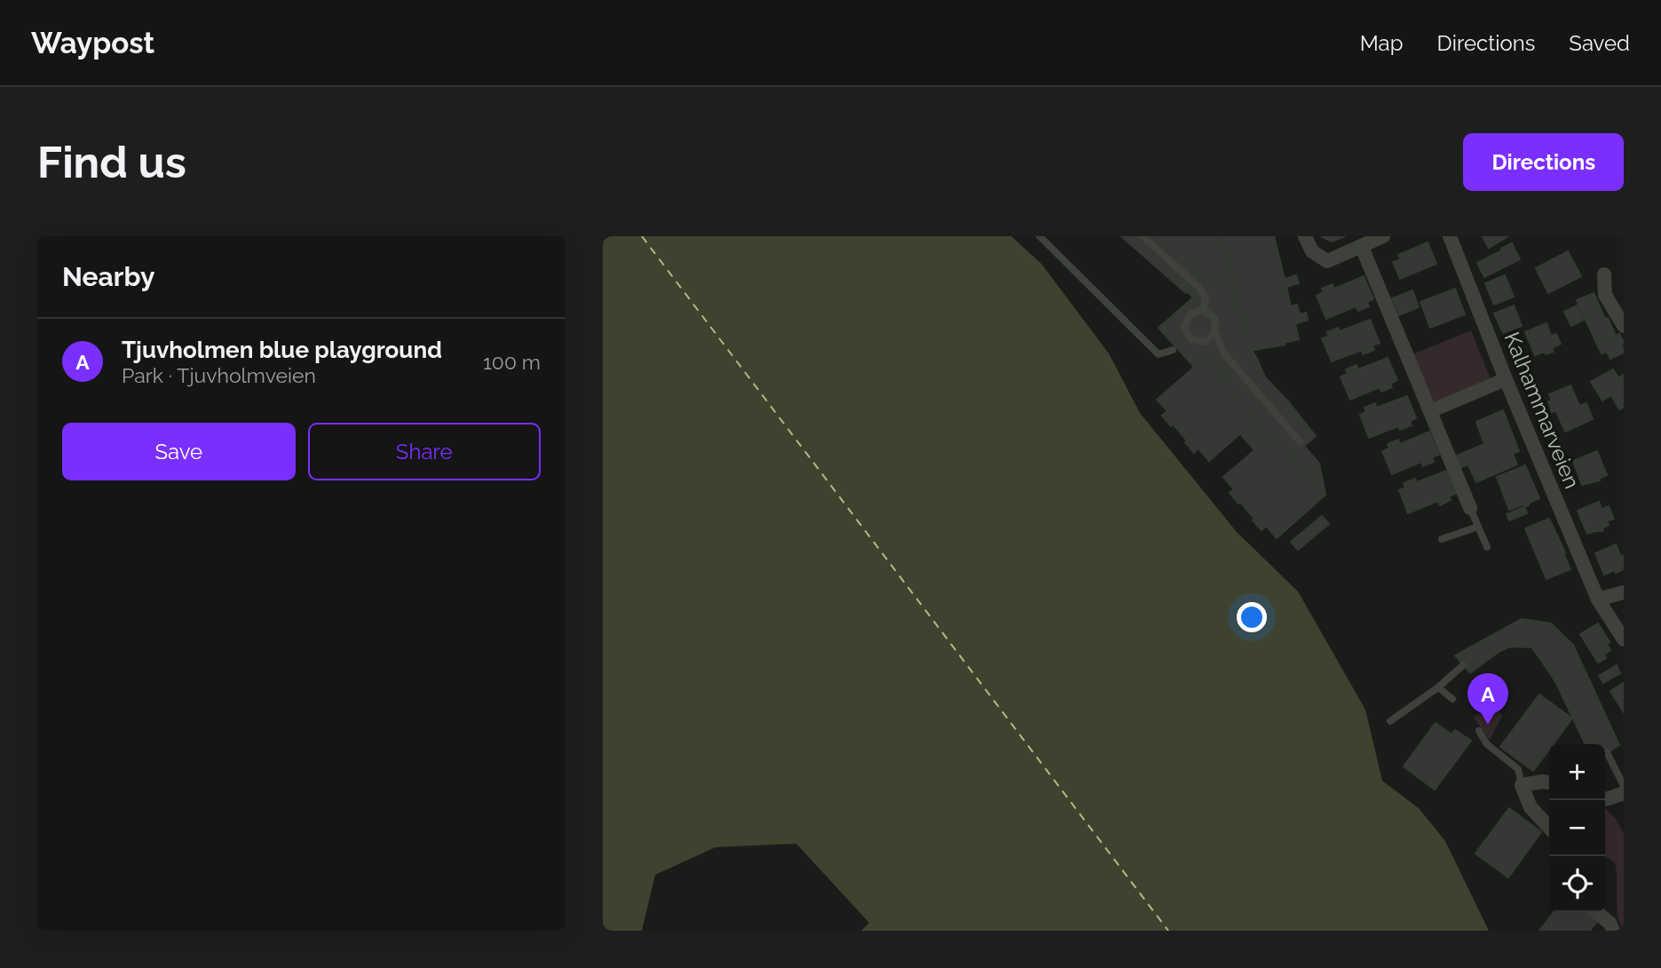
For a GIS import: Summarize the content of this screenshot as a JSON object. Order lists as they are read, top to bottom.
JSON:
{
  "streets": {
    "street": ["Kalhammarveien"]
  },
  "page": {
    "header": "Waypost",
    "nav": ["Map", "Directions", "Saved"],
    "buttons": [
      "Directions",
      ["Save", "Share"]
    ],
    "title": "Find us",
    "heading": "Nearby",
    "list": [
      {
        "mark": "A",
        "name": "Tjuvholmen blue playground",
        "note": "Park · Tjuvholmveien",
        "value": "100 m"
      }
    ],
    "pins": "A",
    "map_buttons": ["+", "−"]
  }
}
